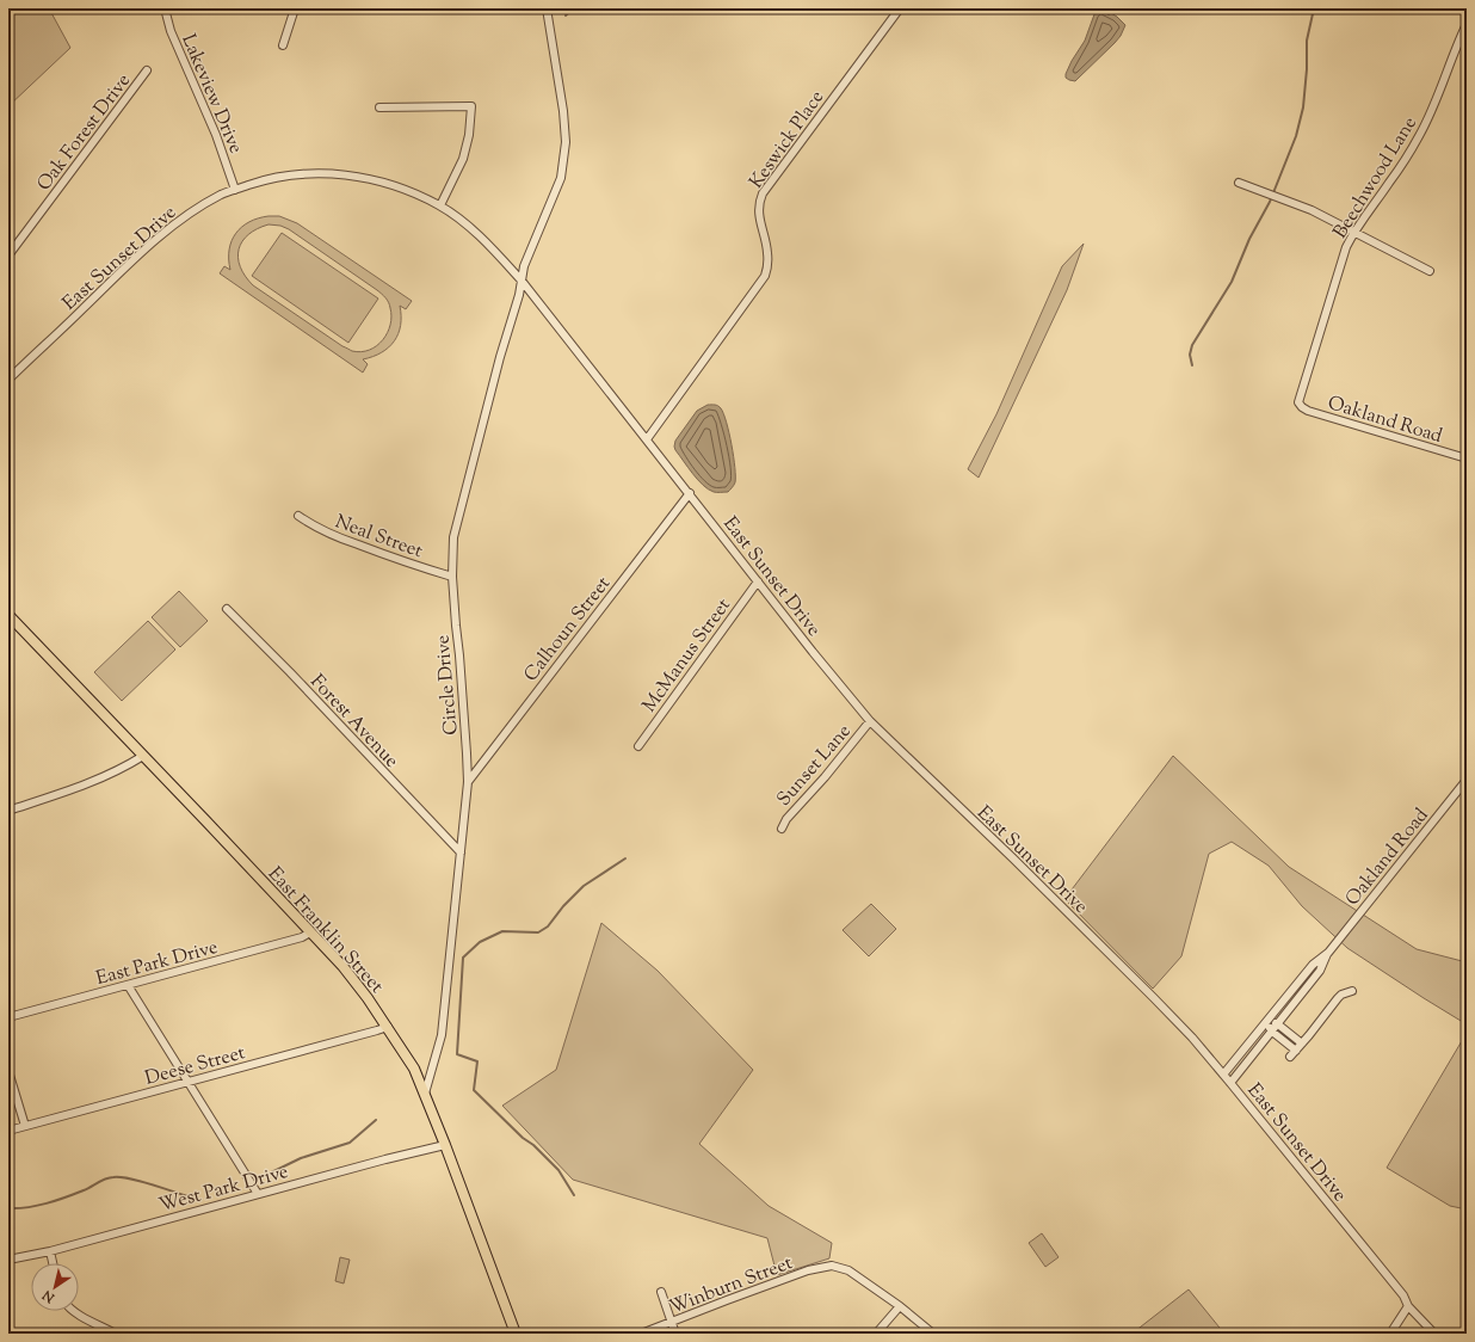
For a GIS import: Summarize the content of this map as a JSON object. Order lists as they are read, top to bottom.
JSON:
{
  "streets": {
    "main road": ["East Franklin Street"],
    "street": [
      "Lakeview Drive",
      "Oak Forest Drive",
      "Keswick Place",
      "Beechwood Lane",
      "East Sunset Drive",
      "Oakland Road",
      "Neal Street",
      "Calhoun Street",
      "McManus Street",
      "Circle Drive",
      "Forest Avenue",
      "Sunset Lane",
      "East Park Drive",
      "Deese Street",
      "West Park Drive",
      "Winburn Street"
    ]
  },
  "crossings": [
    ["Lakeview Drive", "East Sunset Drive"],
    ["Keswick Place", "East Sunset Drive"],
    ["Beechwood Lane", "Oakland Road"],
    ["East Sunset Drive", "Oakland Road"],
    ["East Sunset Drive", "Calhoun Street"],
    ["East Sunset Drive", "McManus Street"],
    ["East Sunset Drive", "Circle Drive"],
    ["East Sunset Drive", "Sunset Lane"],
    ["Neal Street", "Circle Drive"],
    ["Calhoun Street", "Circle Drive"],
    ["Circle Drive", "Forest Avenue"],
    ["Circle Drive", "East Franklin Street"],
    ["East Franklin Street", "East Park Drive"],
    ["East Franklin Street", "Deese Street"],
    ["East Franklin Street", "West Park Drive"]
  ],
  "north": "bottom left"
}
